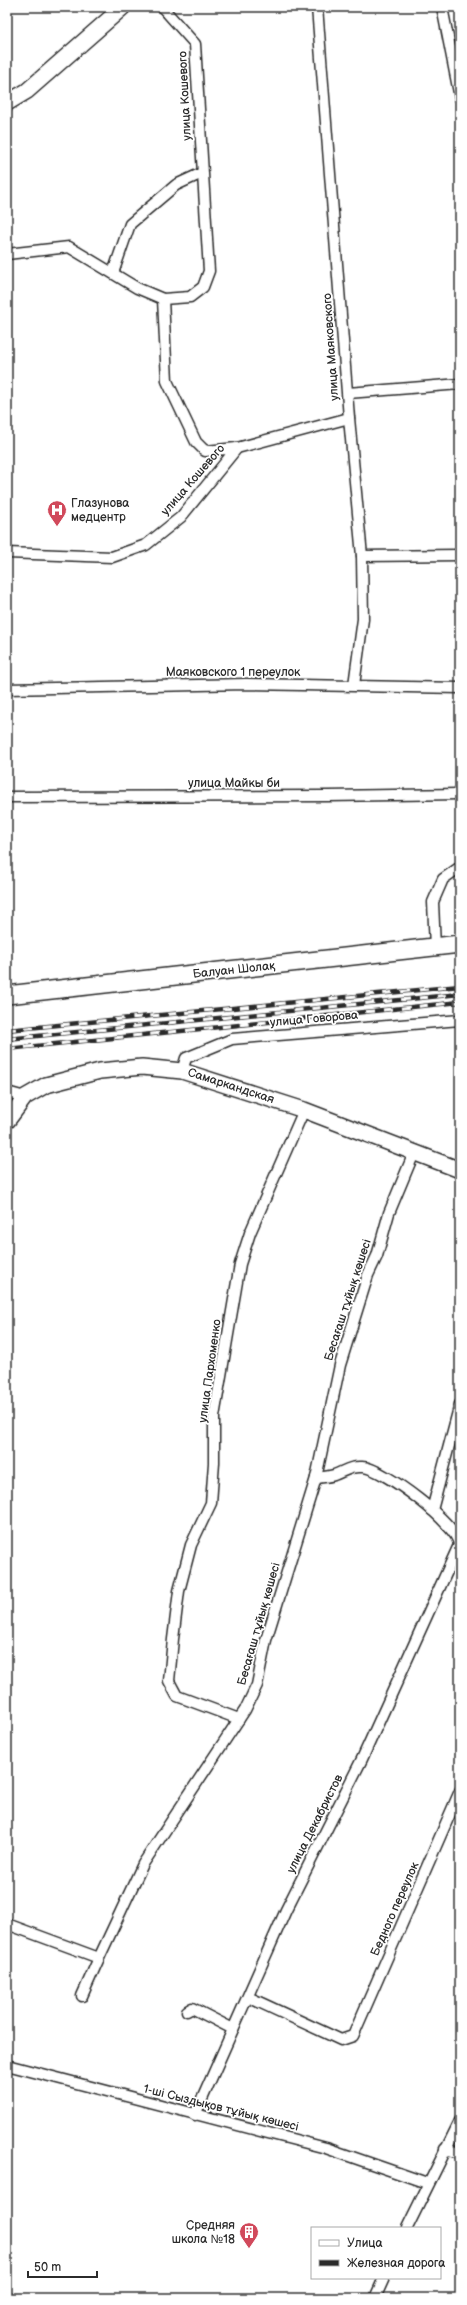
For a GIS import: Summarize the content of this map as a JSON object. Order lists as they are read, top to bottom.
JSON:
{
  "streets": {
    "main road": ["Балуан Шолақ"],
    "street": [
      "улица Кошевого",
      "улица Маяковского",
      "Маяковского 1 переулок",
      "улица Майкы би",
      "улица Говорова",
      "Самаркандская",
      "Бесағаш тұйық көшесі",
      "улица Пархоменко",
      "улица Декабристов",
      "Бедного переулок",
      "1-ші Сыздықов тұйық көшесі"
    ]
  },
  "crossings": [
    ["улица Кошевого", "улица Маяковского"],
    ["улица Маяковского", "Маяковского 1 переулок"],
    ["улица Говорова", "Самаркандская"],
    ["Самаркандская", "Бесағаш тұйық көшесі"],
    ["Самаркандская", "улица Пархоменко"],
    ["Бесағаш тұйық көшесі", "улица Пархоменко"],
    ["улица Декабристов", "Бедного переулок"],
    ["улица Декабристов", "1-ші Сыздықов тұйық көшесі"]
  ],
  "places": {
    "hospital": ["Глазунова медцентр"],
    "building": ["Средняя школа №18"]
  },
  "legend": ["Улица", "Железная дорога"],
  "scale_bar": "50 m"
}
